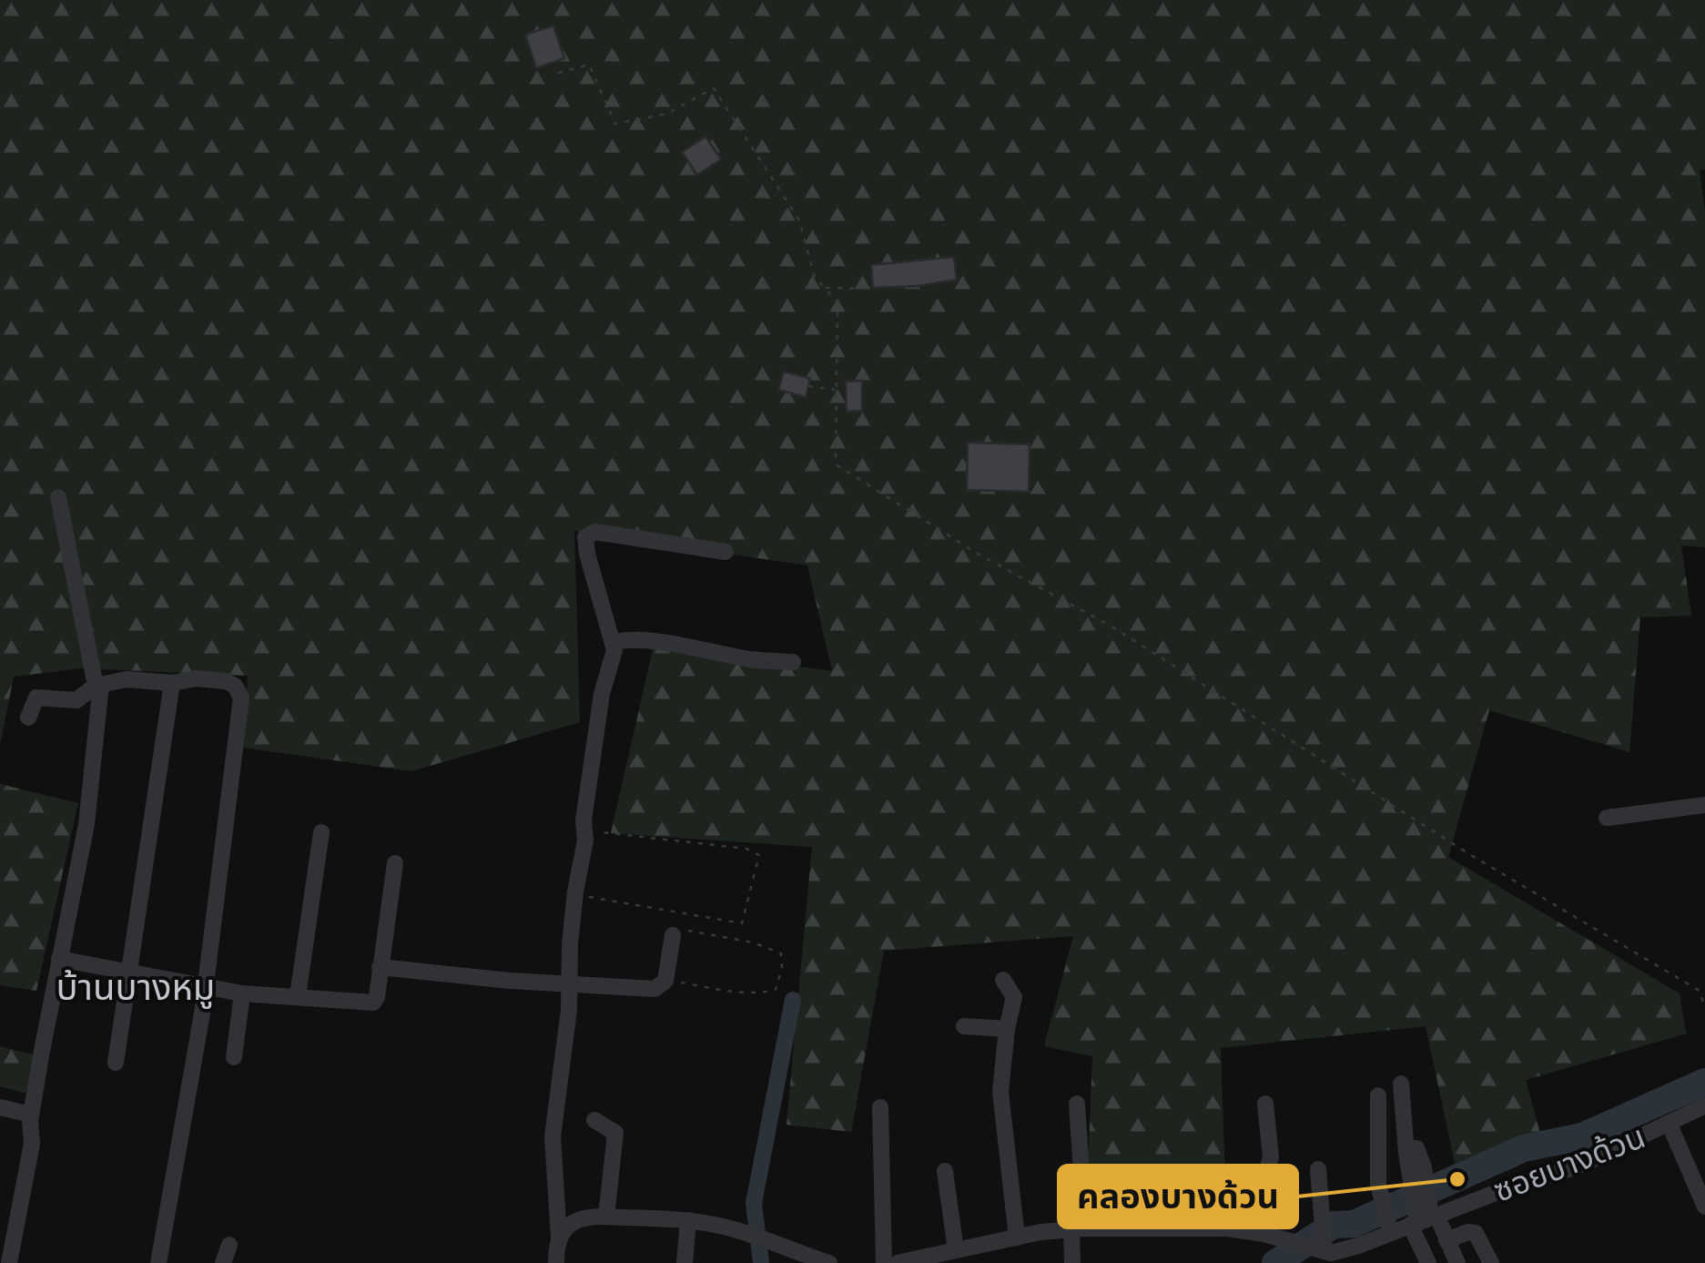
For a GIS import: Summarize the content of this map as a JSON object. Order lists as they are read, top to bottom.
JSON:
{
  "streets": {
    "street": ["ซอยบางด้วน"]
  },
  "districts": ["บ้านบางหมู"],
  "places": ["คลองบางด้วน"]
}
